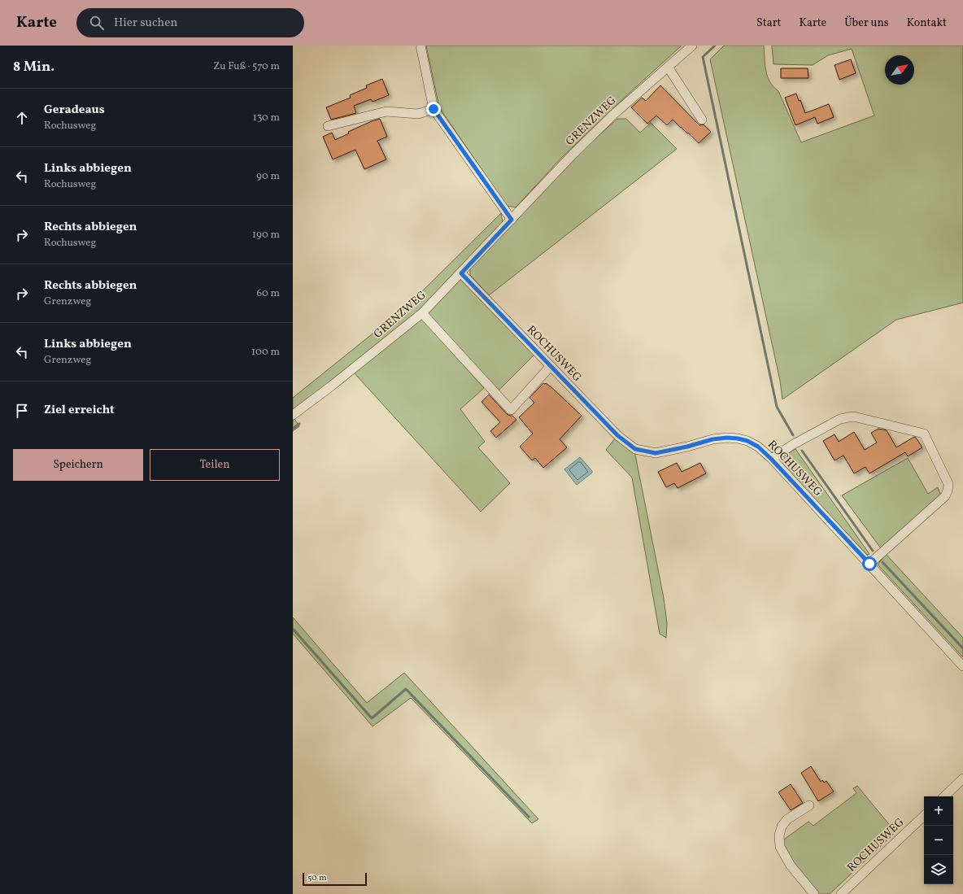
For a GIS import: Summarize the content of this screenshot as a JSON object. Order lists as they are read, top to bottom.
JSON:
{
  "streets": {
    "street": ["GRENZWEG", "ROCHUSWEG"]
  },
  "crossings": [
    ["GRENZWEG", "ROCHUSWEG"]
  ],
  "scale_bar": "50 m",
  "north": "top right",
  "page": {
    "header": "Karte",
    "search": "Hier suchen",
    "nav": [
      "Start",
      "Karte",
      "Über uns",
      "Kontakt"
    ],
    "heading": ["8 Min.", "Zu Fuß · 570 m"],
    "list": [
      ["Geradeaus", "Rochusweg", "130 m"],
      ["Links abbiegen", "Rochusweg", "90 m"],
      ["Rechts abbiegen", "Rochusweg", "190 m"],
      ["Rechts abbiegen", "Grenzweg", "60 m"],
      ["Links abbiegen", "Grenzweg", "100 m"],
      "Ziel erreicht"
    ],
    "buttons": ["Speichern", "Teilen"],
    "map_buttons": ["+", "−"],
    "scale": "50 m"
  }
}
